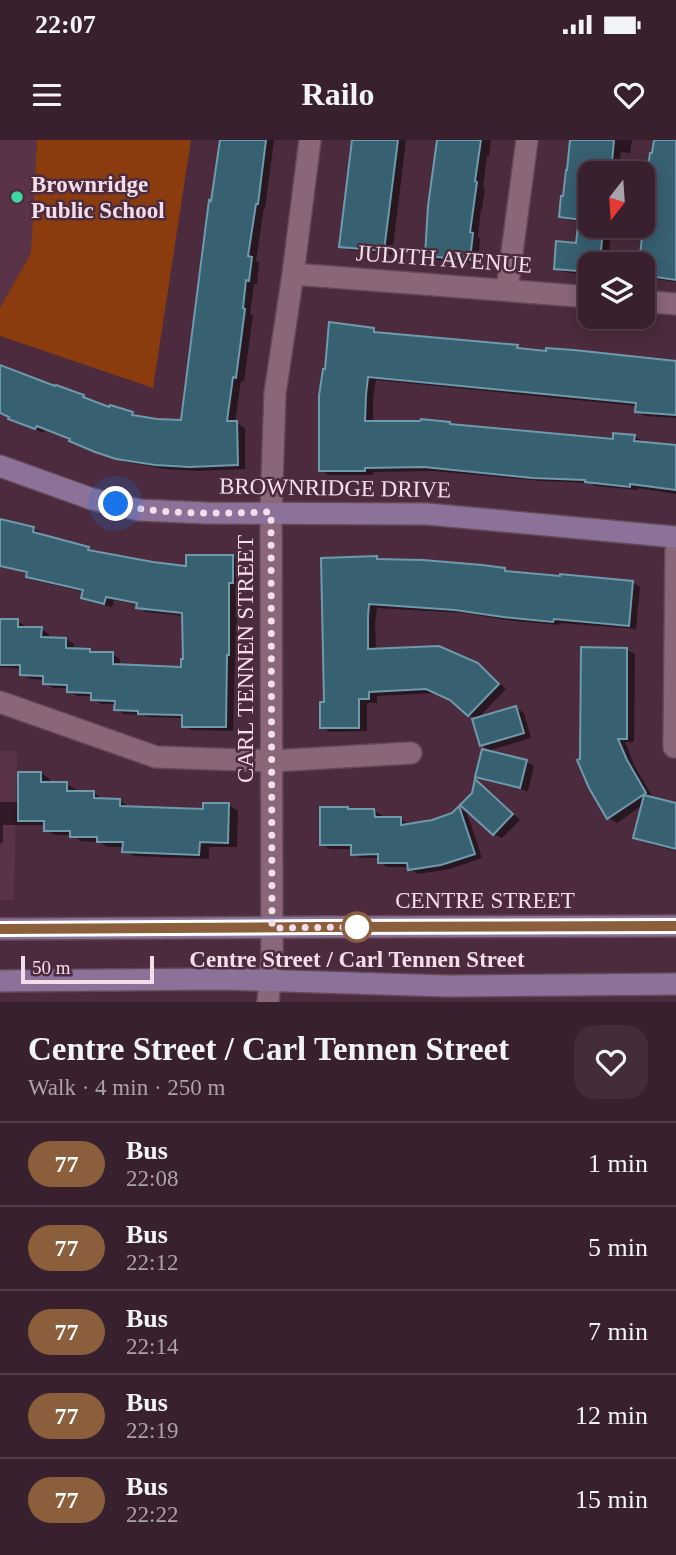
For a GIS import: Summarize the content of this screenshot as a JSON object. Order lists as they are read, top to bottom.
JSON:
{
  "streets": {
    "main road": ["BROWNRIDGE DRIVE", "CENTRE STREET"],
    "street": ["JUDITH AVENUE", "CARL TENNEN STREET"]
  },
  "crossings": [
    ["JUDITH AVENUE", "CARL TENNEN STREET"],
    ["BROWNRIDGE DRIVE", "CARL TENNEN STREET"],
    ["CARL TENNEN STREET", "CENTRE STREET"]
  ],
  "places": ["Brownridge Public School", "Centre Street / Carl Tennen Street"],
  "lines": ["bus line 77"],
  "scale_bar": "50 m",
  "north": "bottom",
  "page": {
    "status": "22:07",
    "header": "Railo",
    "scale": "50 m",
    "heading": ["Centre Street / Carl Tennen Street", "Walk · 4 min · 250 m"],
    "list": [
      {
        "mark": "77",
        "name": "Bus",
        "note": "22:08",
        "value": "1 min"
      },
      {
        "mark": "77",
        "name": "Bus",
        "note": "22:12",
        "value": "5 min"
      },
      {
        "mark": "77",
        "name": "Bus",
        "note": "22:14",
        "value": "7 min"
      },
      {
        "mark": "77",
        "name": "Bus",
        "note": "22:19",
        "value": "12 min"
      },
      {
        "mark": "77",
        "name": "Bus",
        "note": "22:22",
        "value": "15 min"
      }
    ]
  }
}
